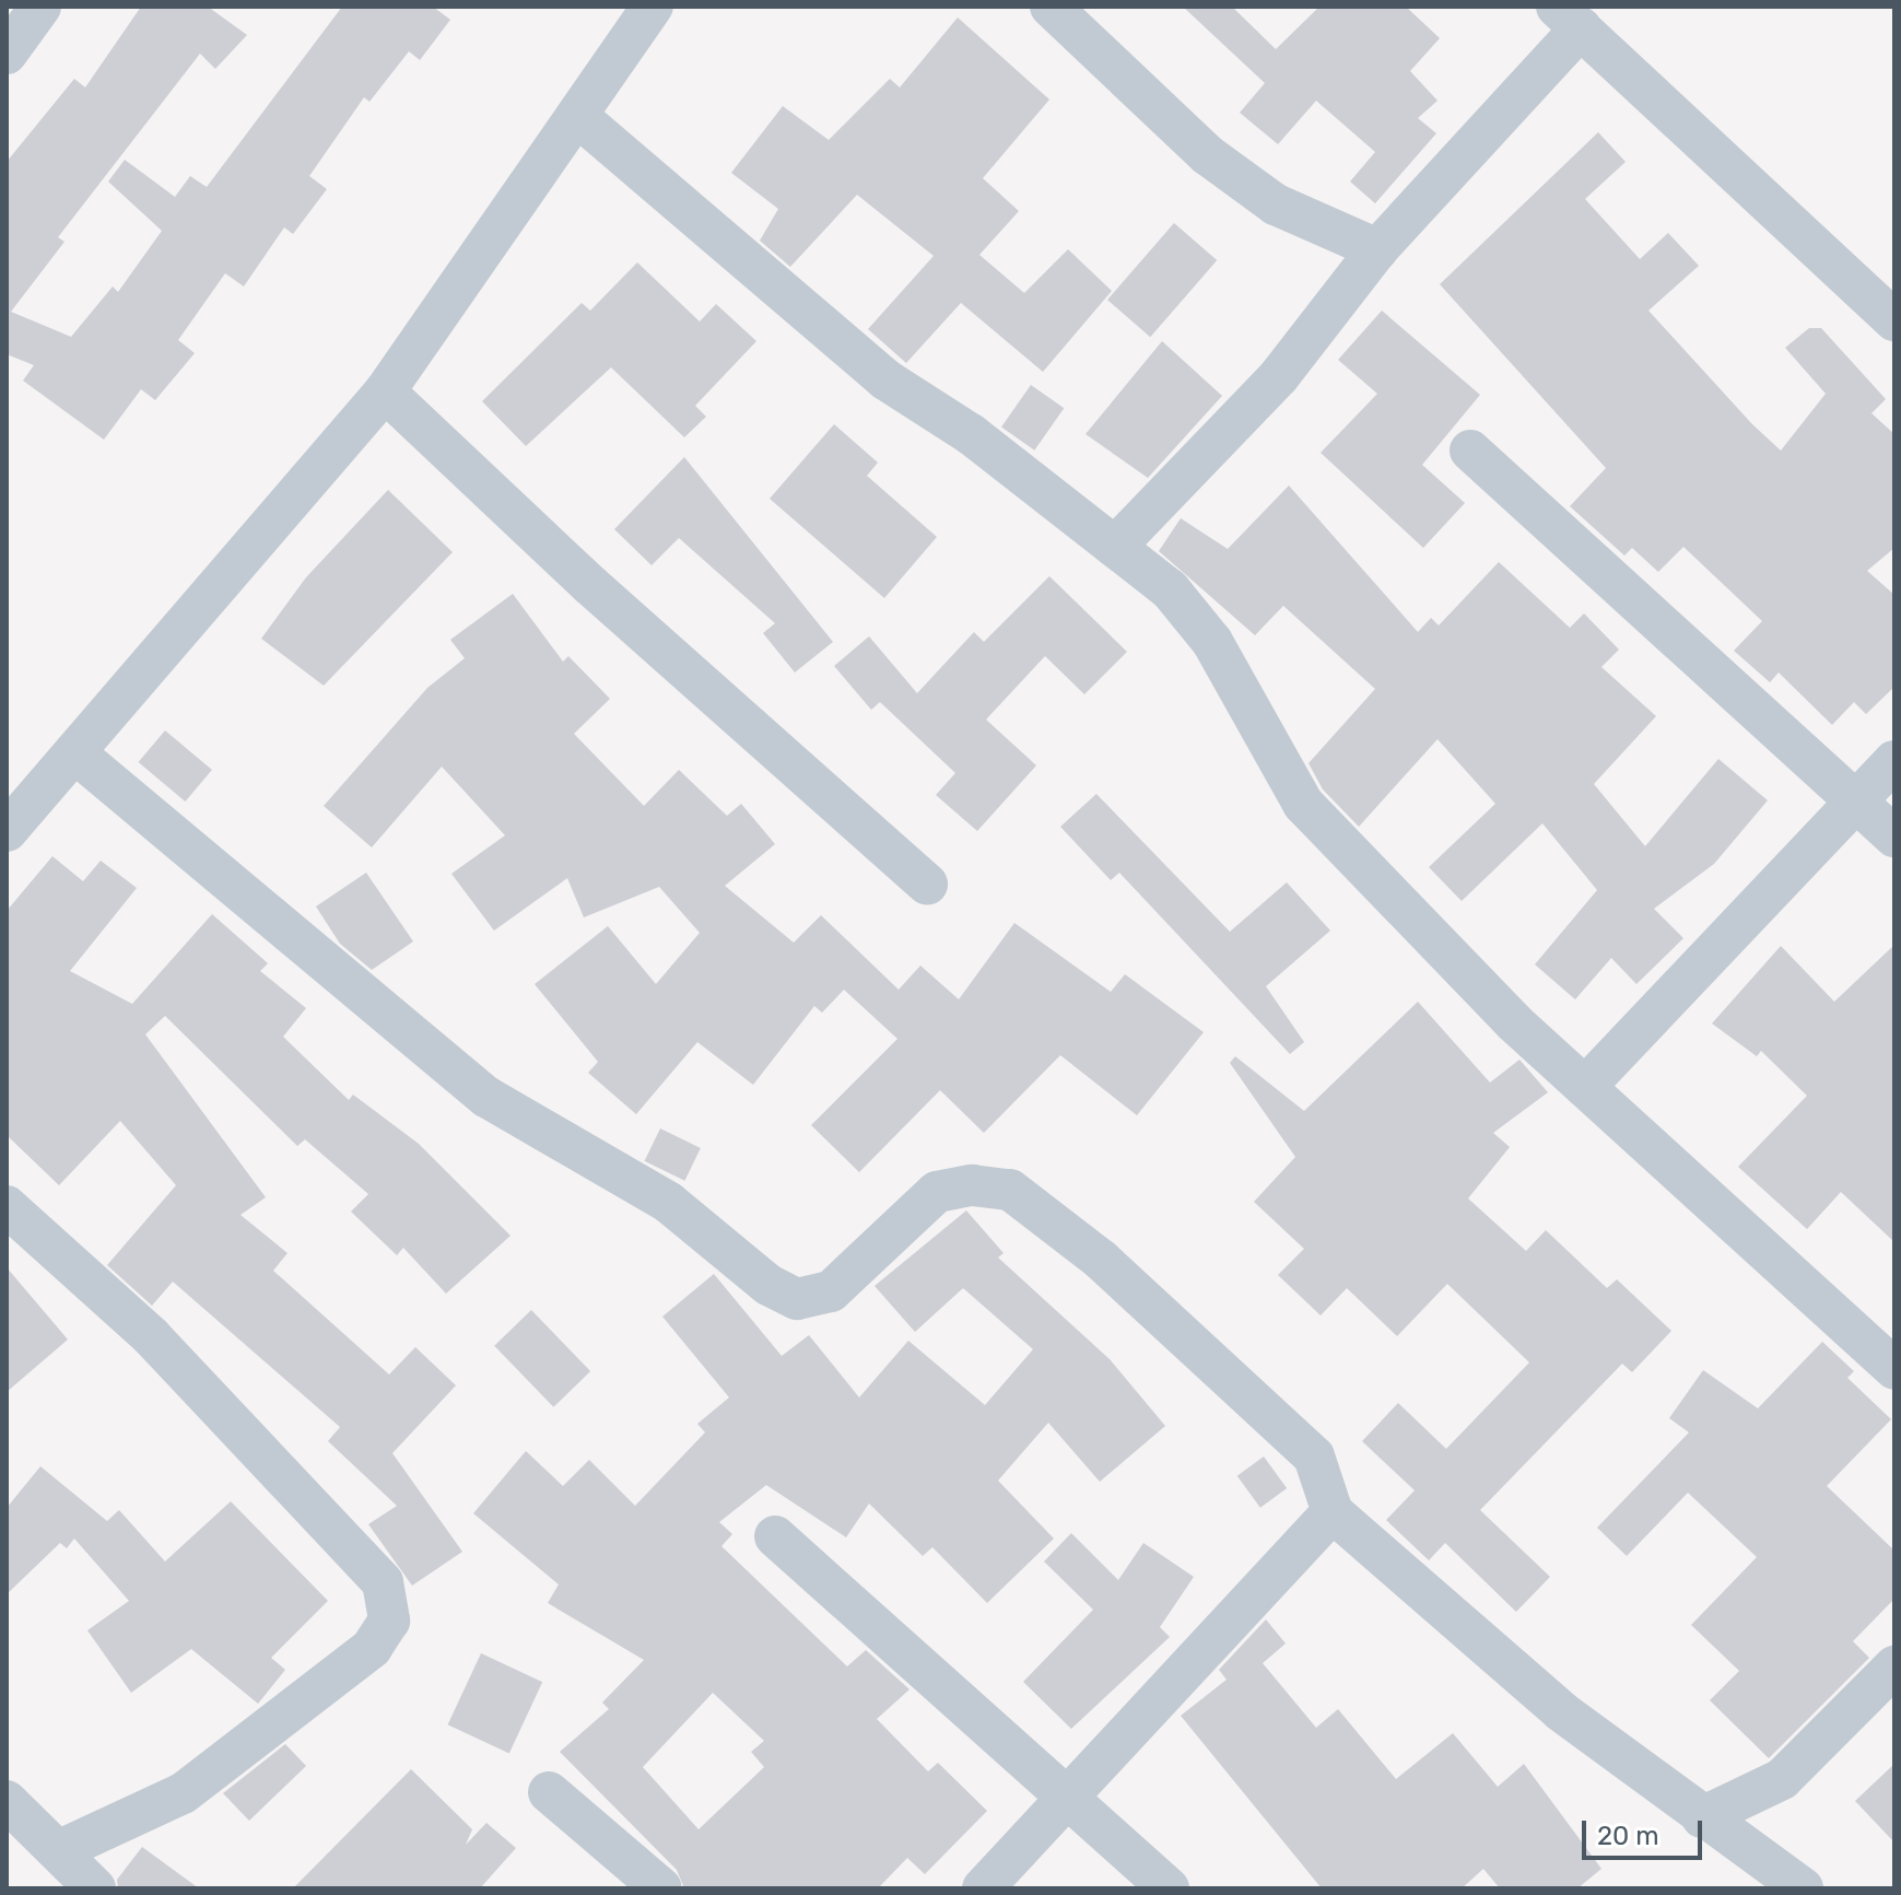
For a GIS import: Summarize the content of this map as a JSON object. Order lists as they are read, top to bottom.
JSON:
{
  "scale_bar": "20 m"
}
